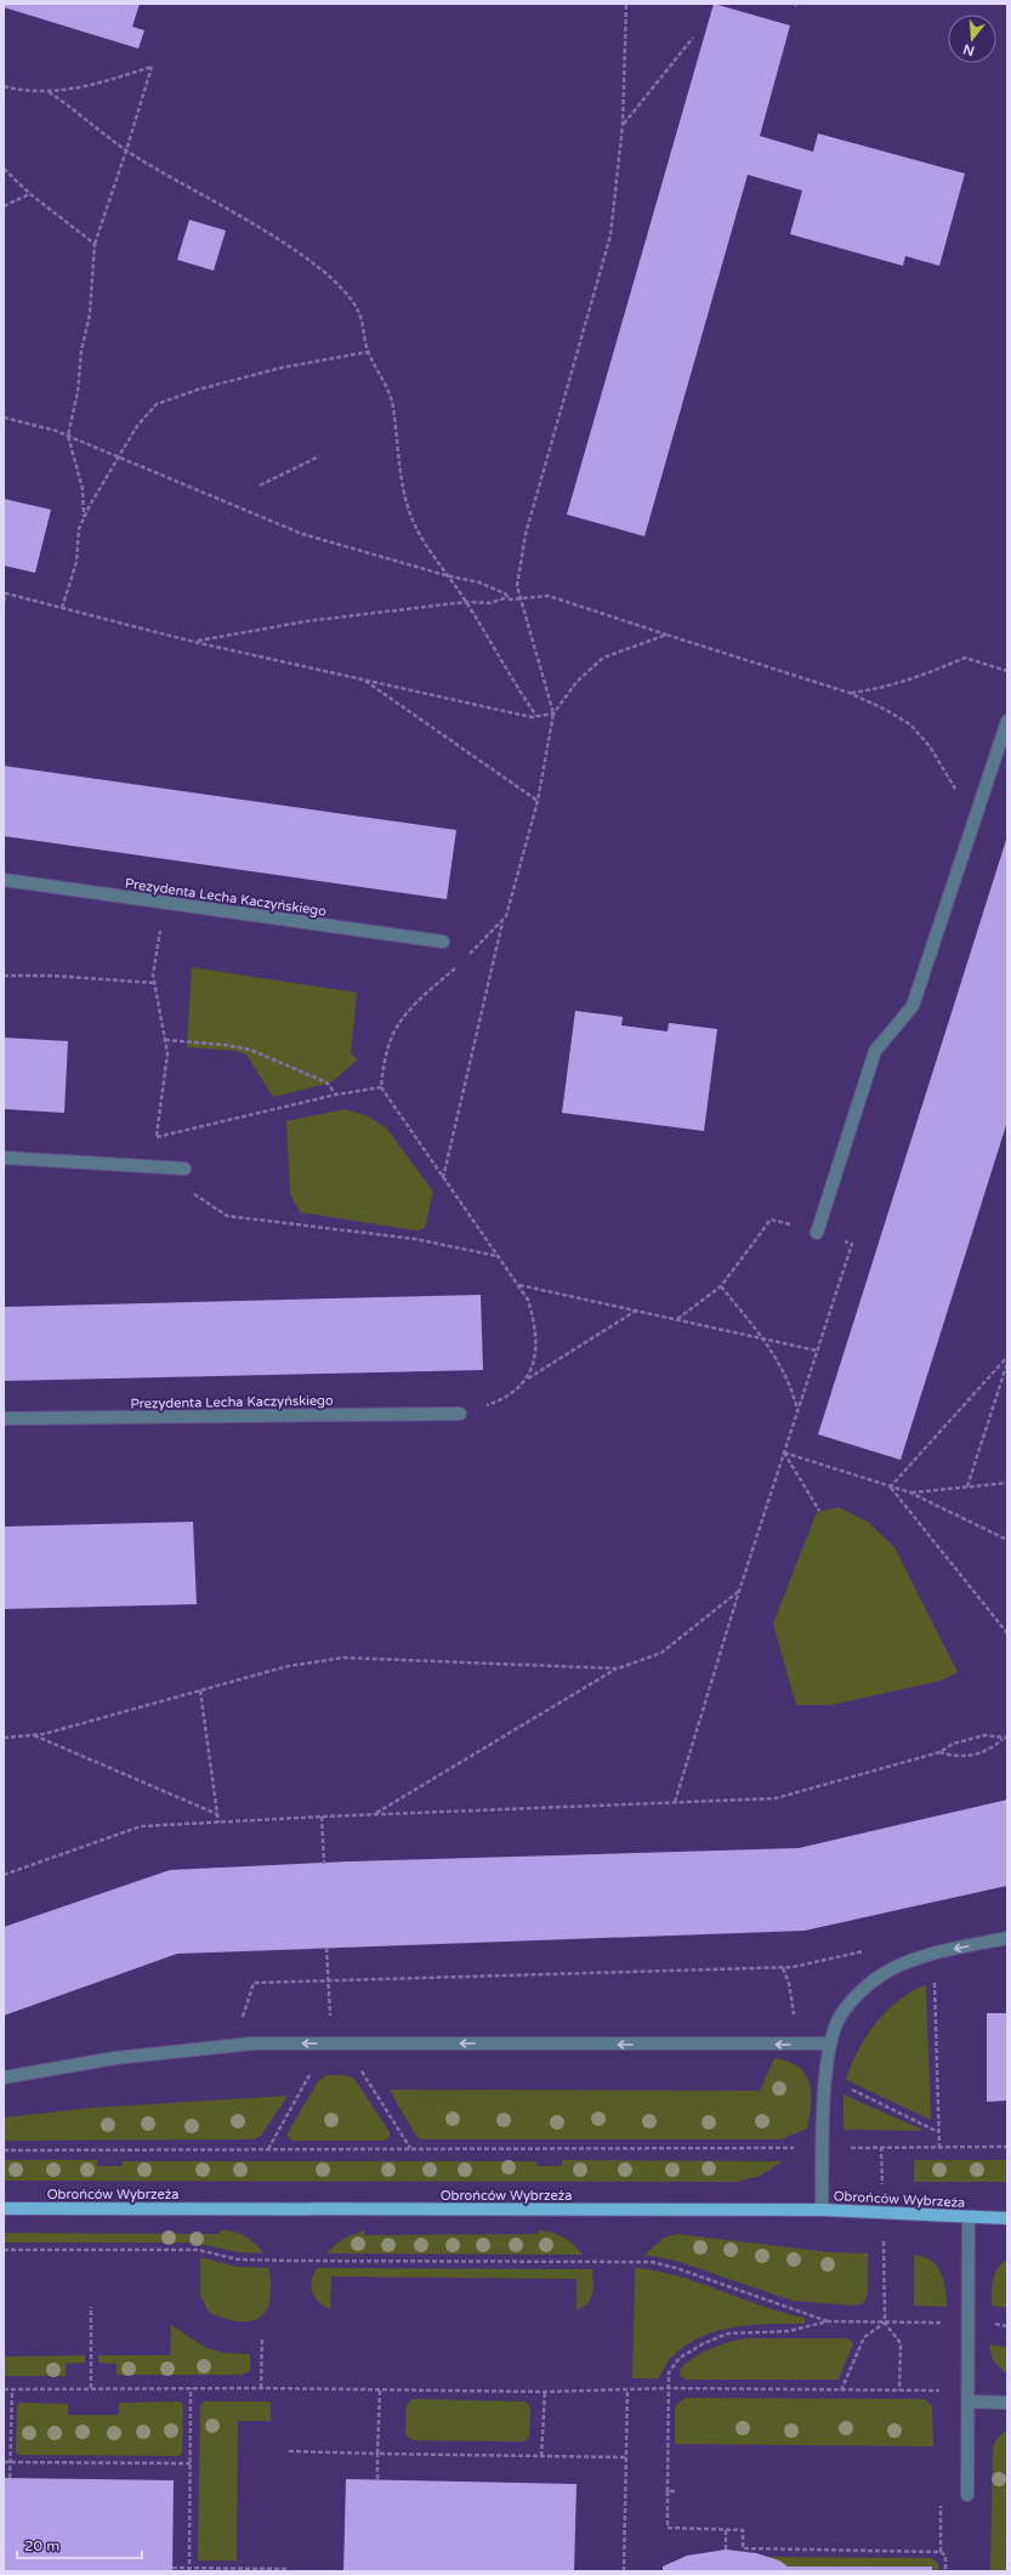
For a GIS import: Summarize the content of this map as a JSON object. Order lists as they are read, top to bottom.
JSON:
{
  "streets": {
    "main road": ["Obrońców Wybrzeża"],
    "street": ["Prezydenta Lecha Kaczyńskiego"]
  },
  "scale_bar": "20 m",
  "north": "bottom"
}
